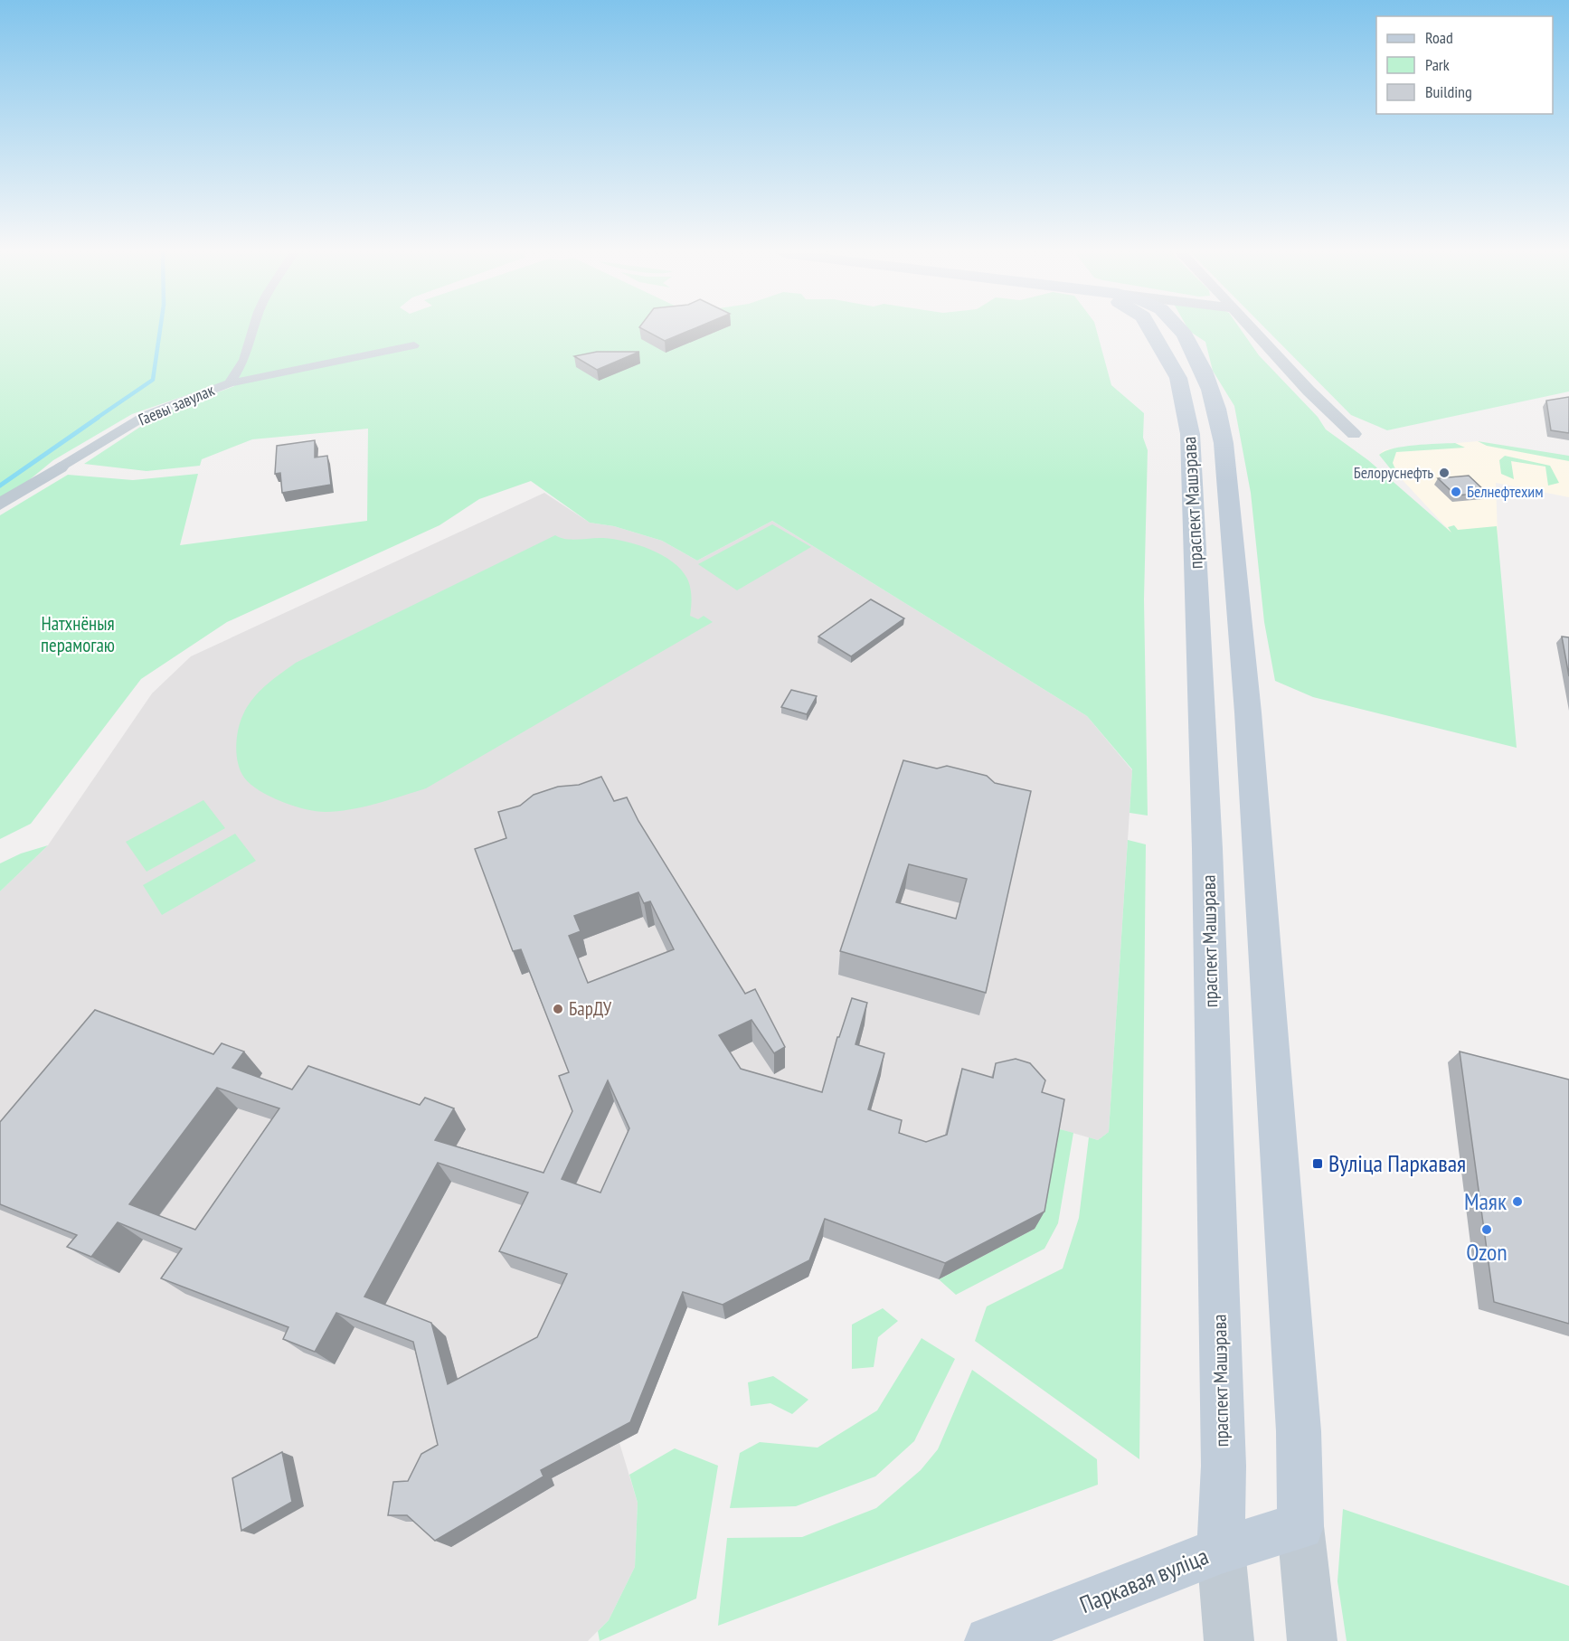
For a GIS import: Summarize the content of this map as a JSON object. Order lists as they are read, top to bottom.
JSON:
{
  "streets": {
    "main road": ["праспект Машэрава", "Паркавая вуліца"],
    "street": ["Гаевы завулак"]
  },
  "crossings": [
    ["праспект Машэрава", "Паркавая вуліца"]
  ],
  "parks": ["Натхнёныя перамогаю"],
  "places": {
    "other": [
      "Белоруснефть",
      "Белнефтехим",
      "БарДУ",
      "Маяк",
      "Ozon"
    ],
    "transit": ["Вуліца Паркавая"]
  },
  "legend": ["Road", "Park", "Building"]
}
